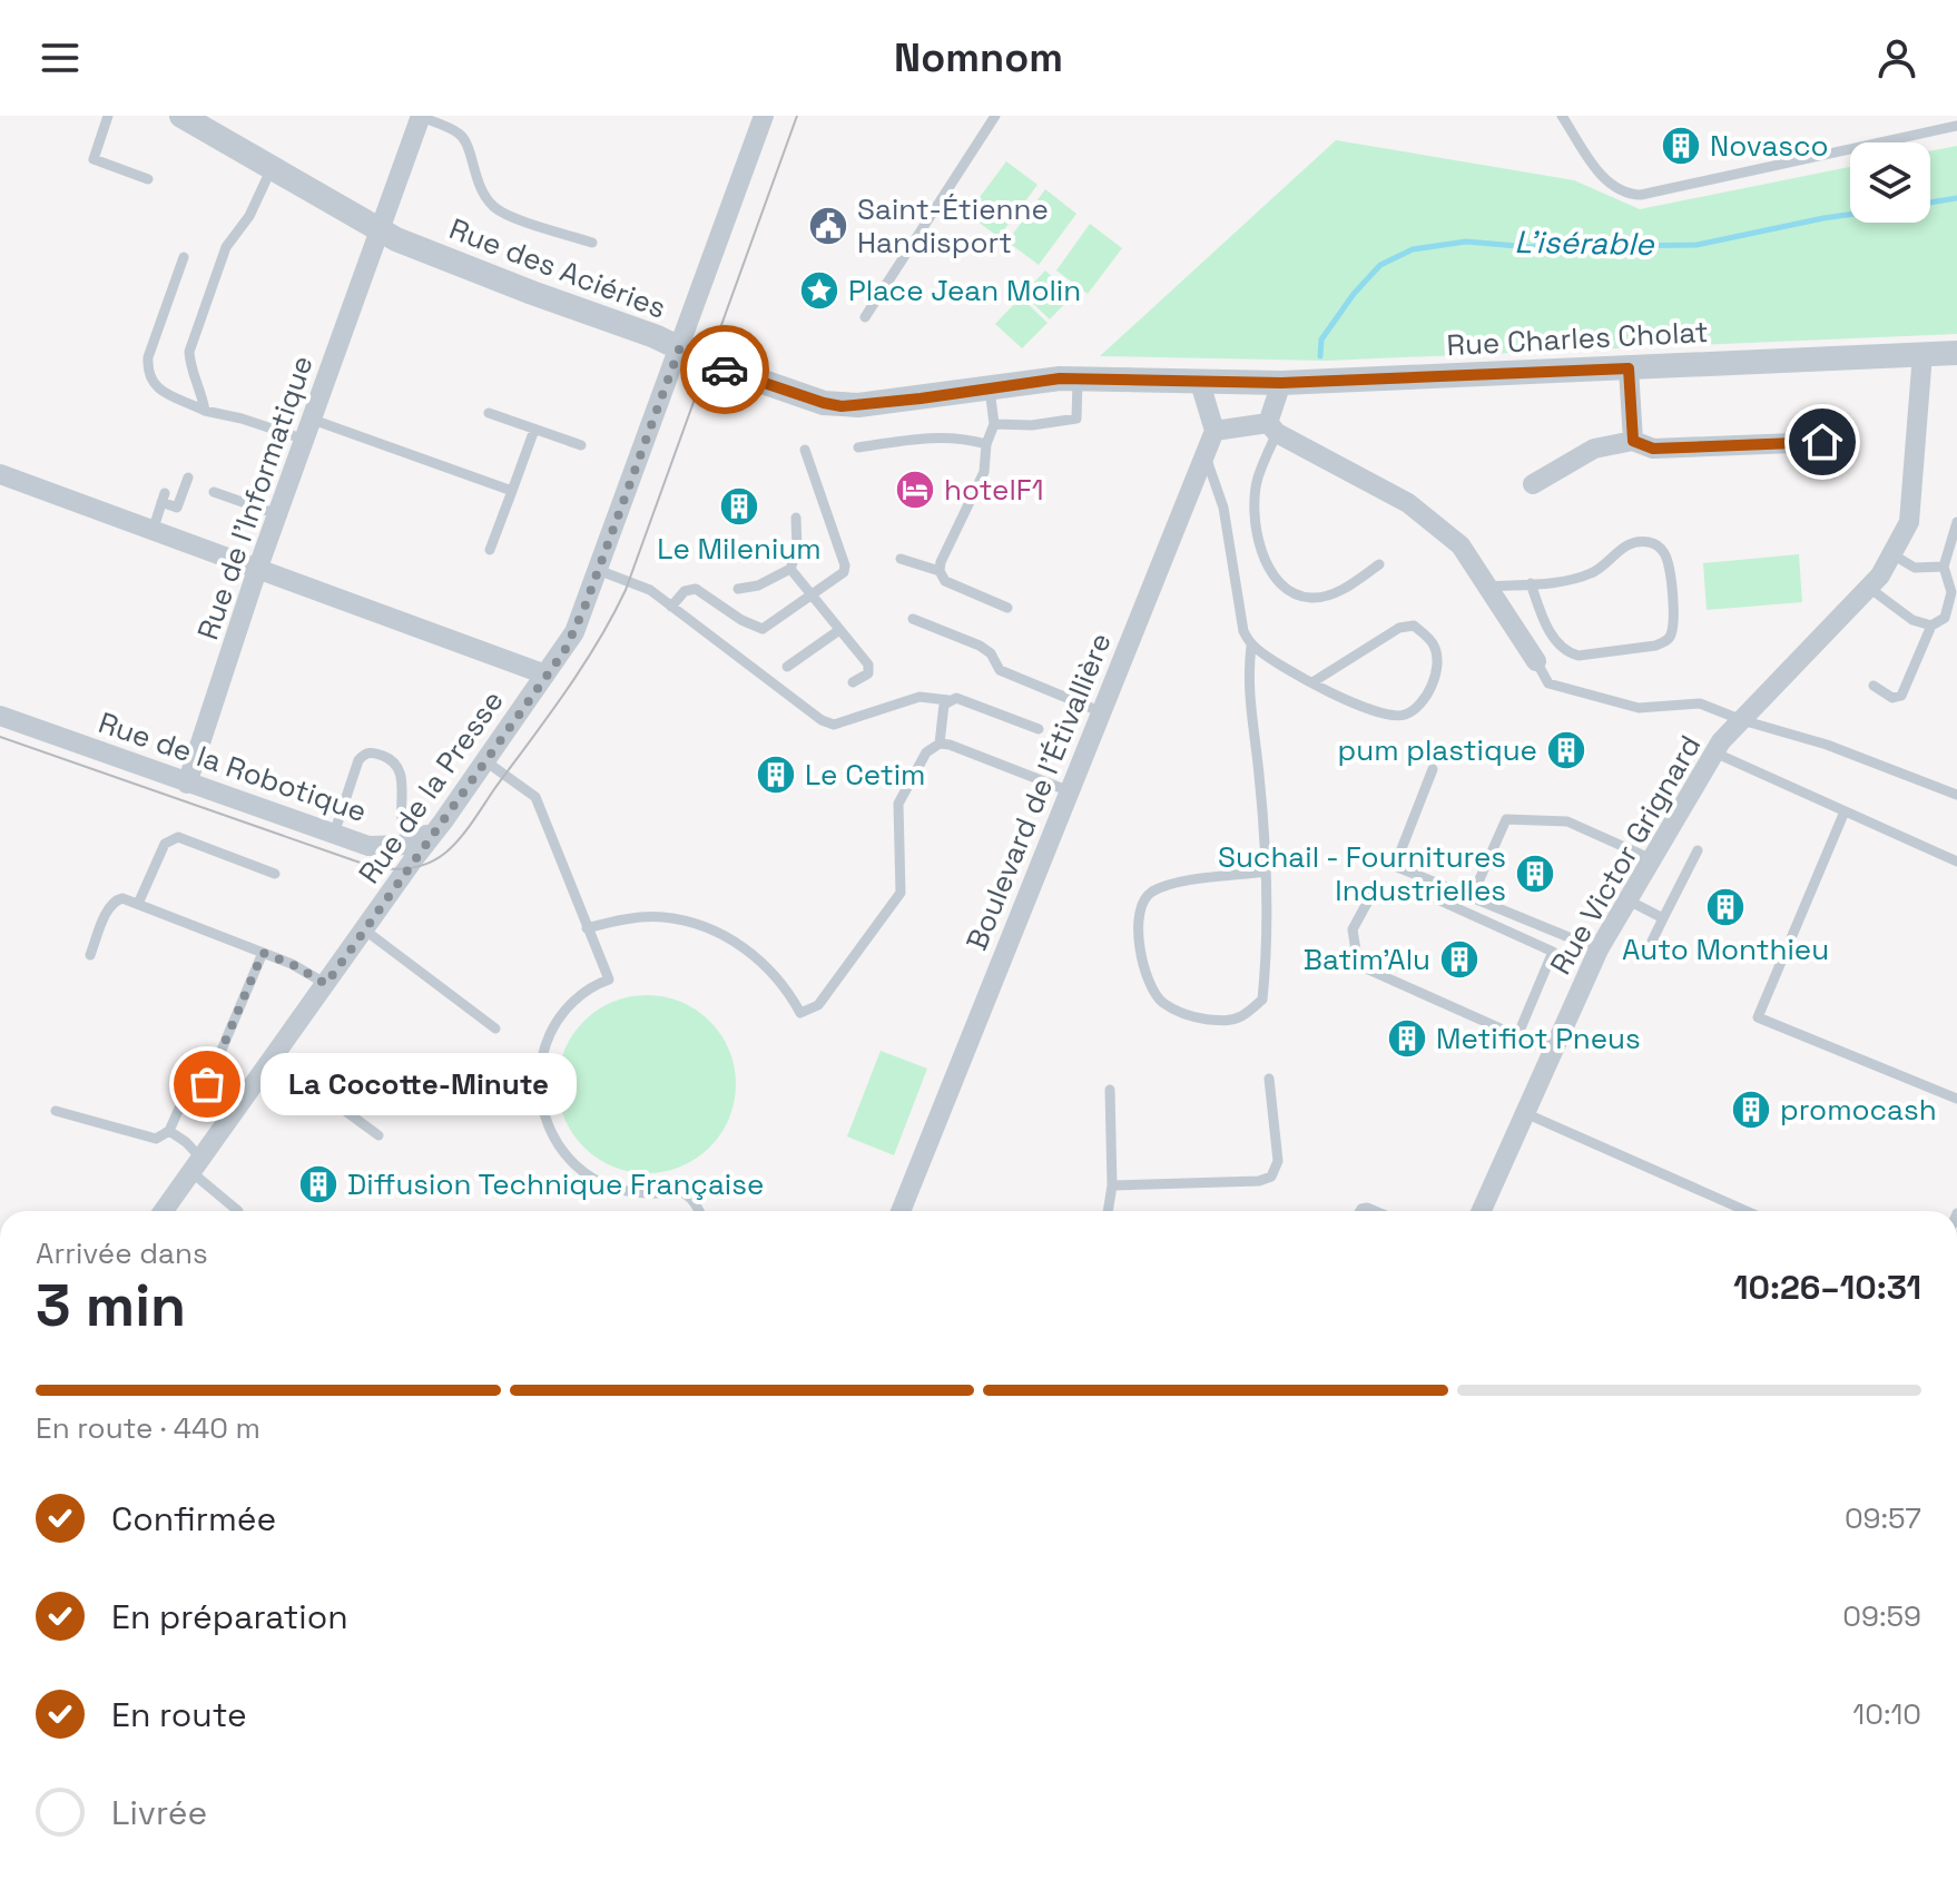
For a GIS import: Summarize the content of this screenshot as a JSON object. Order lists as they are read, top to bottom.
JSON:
{
  "streets": {
    "street": [
      "Rue des Aciéries",
      "Rue Charles Cholat",
      "Rue de l'Informatique",
      "Rue de la Robotique",
      "Rue de la Presse",
      "Boulevard de l'Étivallière",
      "Rue Victor Grignard"
    ]
  },
  "crossings": [
    ["Rue des Aciéries", "Rue Charles Cholat"],
    ["Rue des Aciéries", "Rue de l'Informatique"],
    ["Rue des Aciéries", "Rue de la Presse"],
    ["Rue Charles Cholat", "Rue Victor Grignard"],
    ["Rue de l'Informatique", "Rue de la Robotique"]
  ],
  "water": ["L'isérable"],
  "places": {
    "building": [
      "Novasco",
      "Le Milenium",
      "pum plastique",
      "Le Cetim",
      "Suchail - Fournitures Industrielles",
      "Auto Monthieu",
      "Batim'Alu",
      "Metifiot Pneus",
      "promocash",
      "Diffusion Technique Française"
    ],
    "public building": ["Saint-Étienne Handisport"],
    "place": ["Place Jean Molin"],
    "hotel": ["hotelF1"],
    "other": ["La Cocotte-Minute"]
  },
  "page": {
    "header": "Nomnom",
    "bubble": "La Cocotte-Minute",
    "heading": ["3 min", "Arrivée dans", "10:26–10:31"],
    "bar": "En route · 440 m",
    "list": [
      ["Confirmée", "09:57"],
      ["En préparation", "09:59"],
      ["En route", "10:10"],
      "Livrée"
    ]
  }
}
